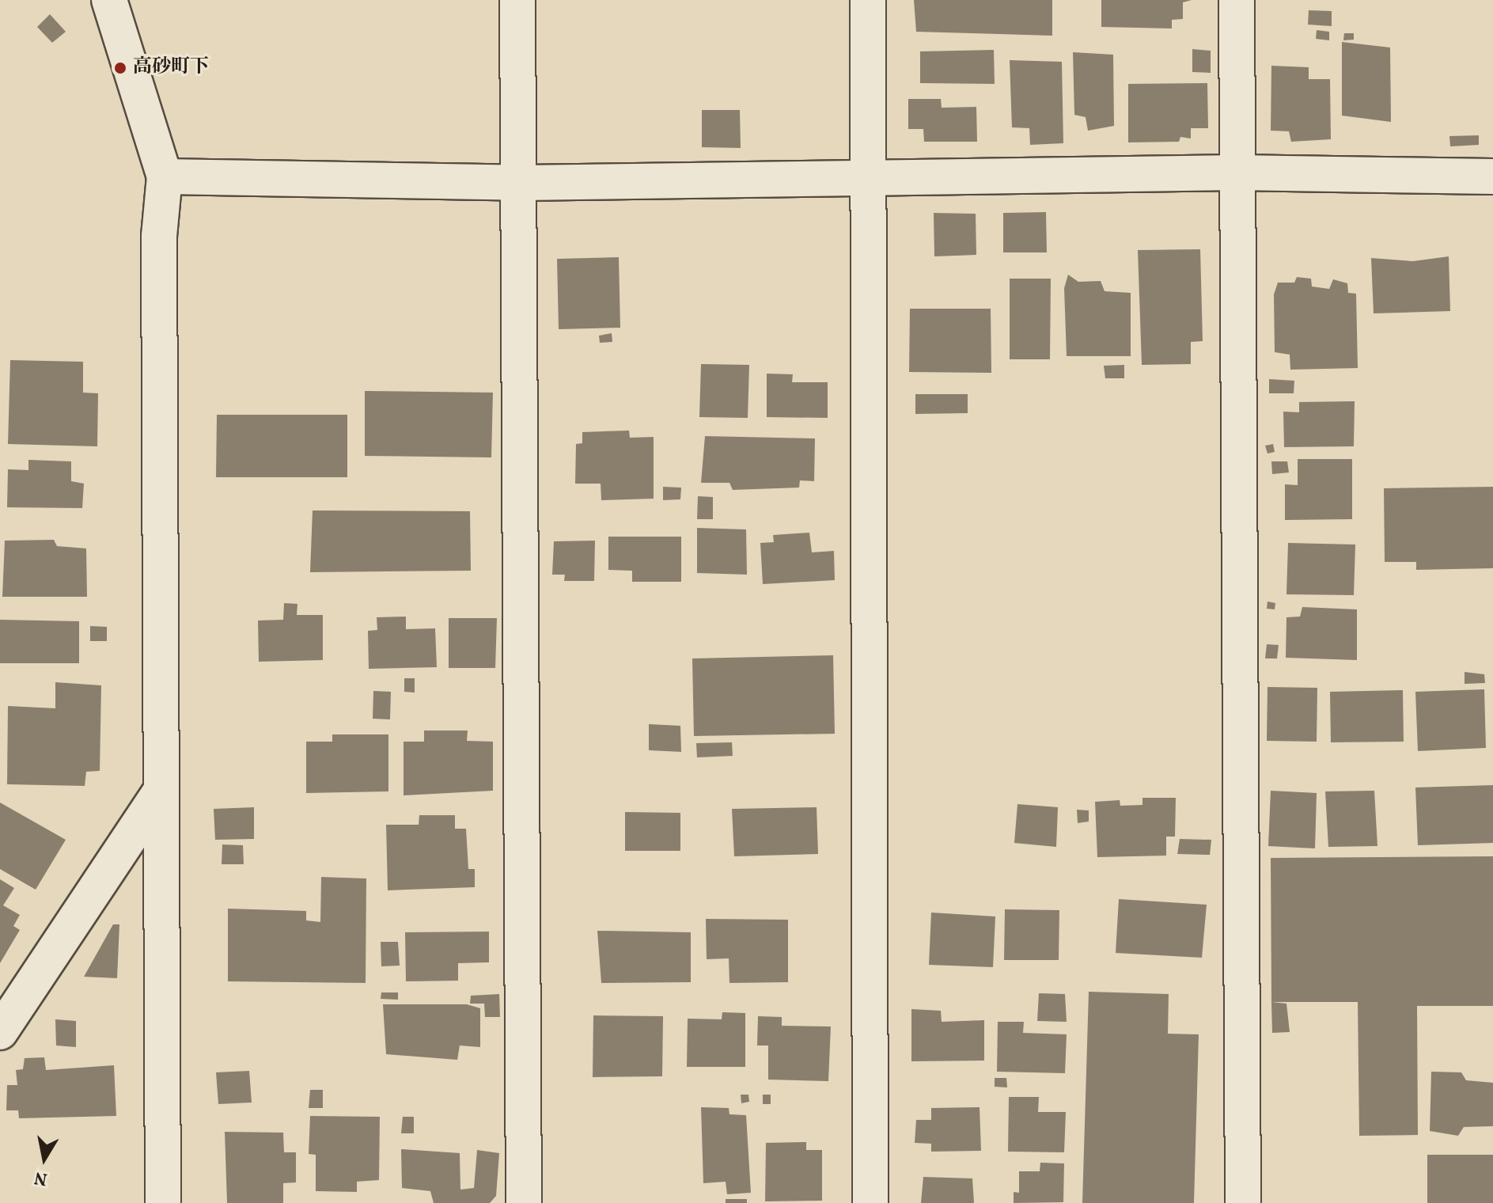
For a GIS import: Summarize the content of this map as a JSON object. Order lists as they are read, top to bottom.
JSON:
{
  "places": ["高砂町下"],
  "north": "bottom"
}
